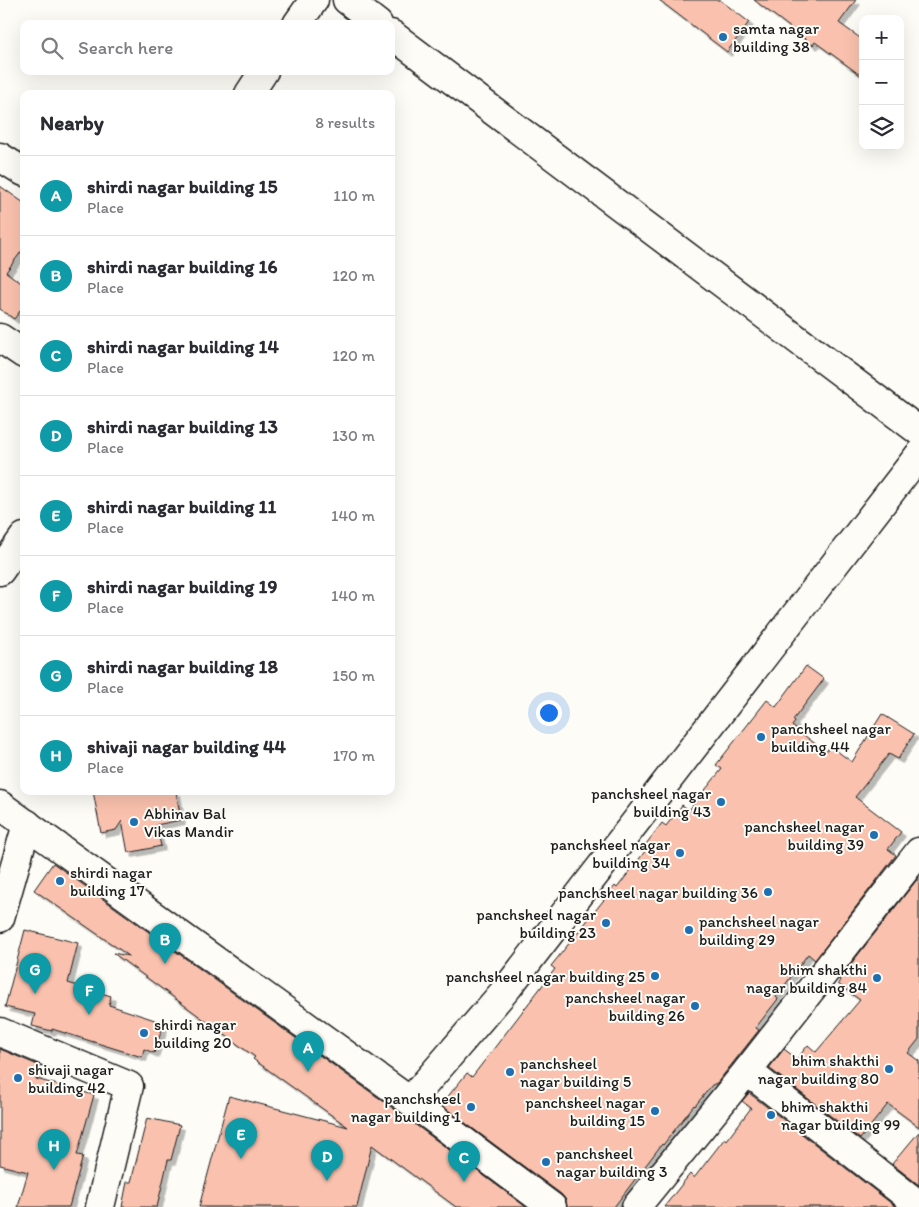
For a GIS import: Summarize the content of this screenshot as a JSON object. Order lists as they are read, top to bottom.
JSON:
{
  "places": [
    "samta nagar building 38",
    "panchsheel nagar building 44",
    "panchsheel nagar building 43",
    "Abhinav Bal Vikas Mandir",
    "panchsheel nagar building 39",
    "panchsheel nagar building 34",
    "shirdi nagar building 17",
    "panchsheel nagar building 36",
    "panchsheel nagar building 23",
    "panchsheel nagar building 29",
    "panchsheel nagar building 25",
    "bhim shakthi nagar building 84",
    "panchsheel nagar building 26",
    "shirdi nagar building 20",
    "bhim shakthi nagar building 80",
    "panchsheel nagar building 5",
    "shivaji nagar building 42",
    "panchsheel nagar building 1",
    "panchsheel nagar building 15",
    "bhim shakthi nagar building 99",
    "panchsheel nagar building 3"
  ],
  "page": {
    "map_buttons": ["+", "−"],
    "search": "Search here",
    "heading": ["Nearby", "8 results"],
    "list": [
      {
        "mark": "A",
        "name": "shirdi nagar building 15",
        "note": "Place",
        "value": "110 m"
      },
      {
        "mark": "B",
        "name": "shirdi nagar building 16",
        "note": "Place",
        "value": "120 m"
      },
      {
        "mark": "C",
        "name": "shirdi nagar building 14",
        "note": "Place",
        "value": "120 m"
      },
      {
        "mark": "D",
        "name": "shirdi nagar building 13",
        "note": "Place",
        "value": "130 m"
      },
      {
        "mark": "E",
        "name": "shirdi nagar building 11",
        "note": "Place",
        "value": "140 m"
      },
      {
        "mark": "F",
        "name": "shirdi nagar building 19",
        "note": "Place",
        "value": "140 m"
      },
      {
        "mark": "G",
        "name": "shirdi nagar building 18",
        "note": "Place",
        "value": "150 m"
      },
      {
        "mark": "H",
        "name": "shivaji nagar building 44",
        "note": "Place",
        "value": "170 m"
      }
    ],
    "pins": [
      "B",
      "G",
      "F",
      "A",
      "E",
      "H",
      "D",
      "C"
    ]
  }
}
